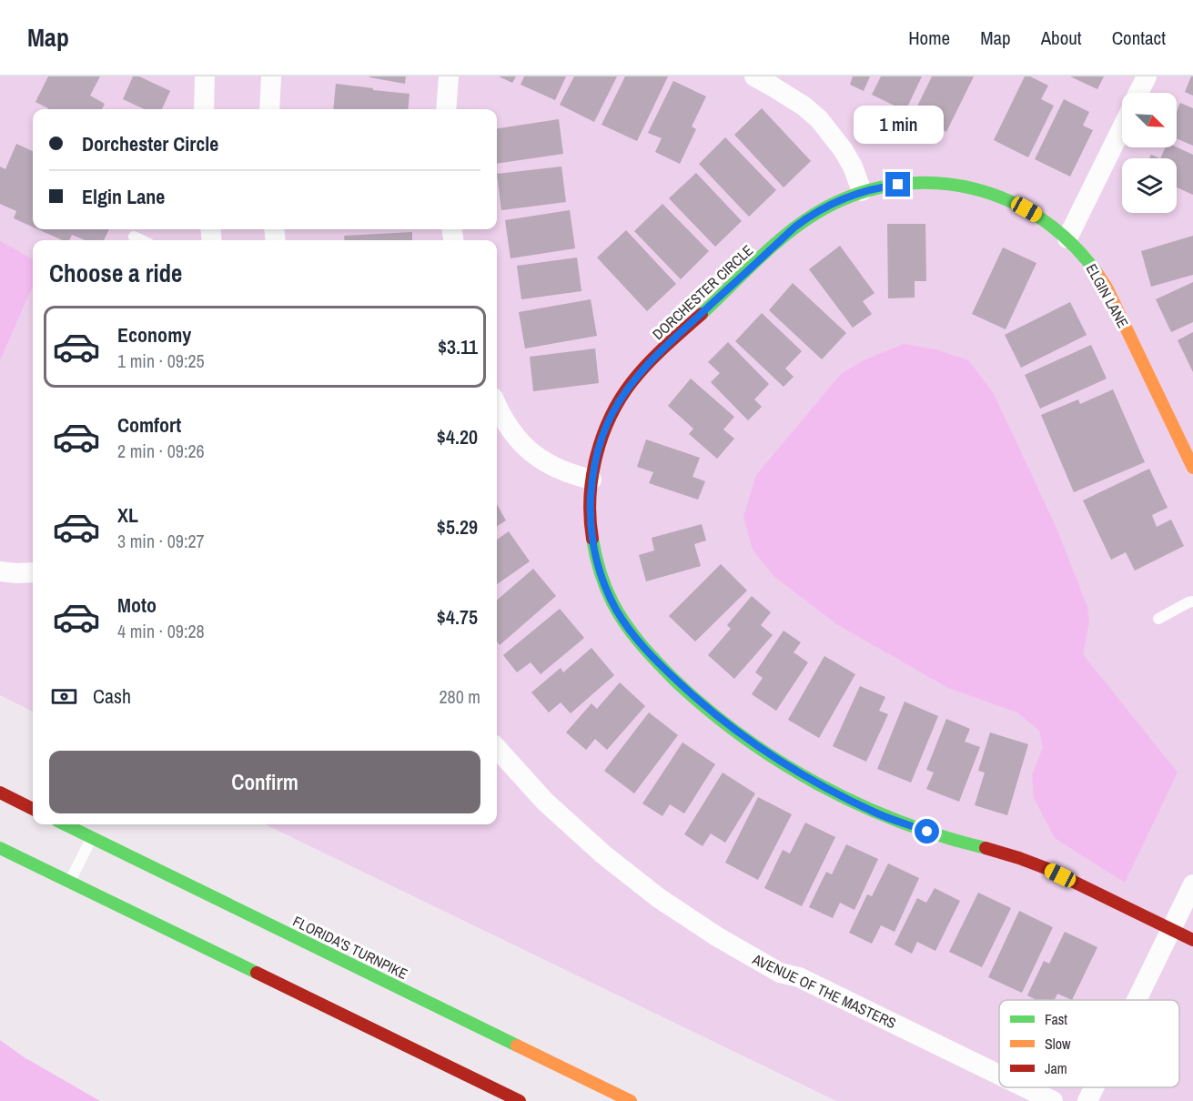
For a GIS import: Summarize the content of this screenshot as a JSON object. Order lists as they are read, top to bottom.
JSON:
{
  "streets": {
    "main road": ["DORCHESTER CIRCLE", "ELGIN LANE", "FLORIDA'S TURNPIKE"],
    "street": ["AVENUE OF THE MASTERS"]
  },
  "crossings": [
    ["DORCHESTER CIRCLE", "ELGIN LANE"]
  ],
  "legend": ["Fast", "Slow", "Jam"],
  "north": "bottom right",
  "page": {
    "header": "Map",
    "nav": [
      "Home",
      "Map",
      "About",
      "Contact"
    ],
    "bubble": "1 min",
    "banner": ["Dorchester Circle", "Elgin Lane"],
    "heading": "Choose a ride",
    "list": [
      {
        "name": "Economy",
        "note": "1 min · 09:25",
        "value": "$3.11"
      },
      {
        "name": "Comfort",
        "note": "2 min · 09:26",
        "value": "$4.20"
      },
      {
        "name": "XL",
        "note": "3 min · 09:27",
        "value": "$5.29"
      },
      {
        "name": "Moto",
        "note": "4 min · 09:28",
        "value": "$4.75"
      }
    ],
    "pay": ["Cash", "280 m"],
    "buttons": "Confirm"
  }
}
